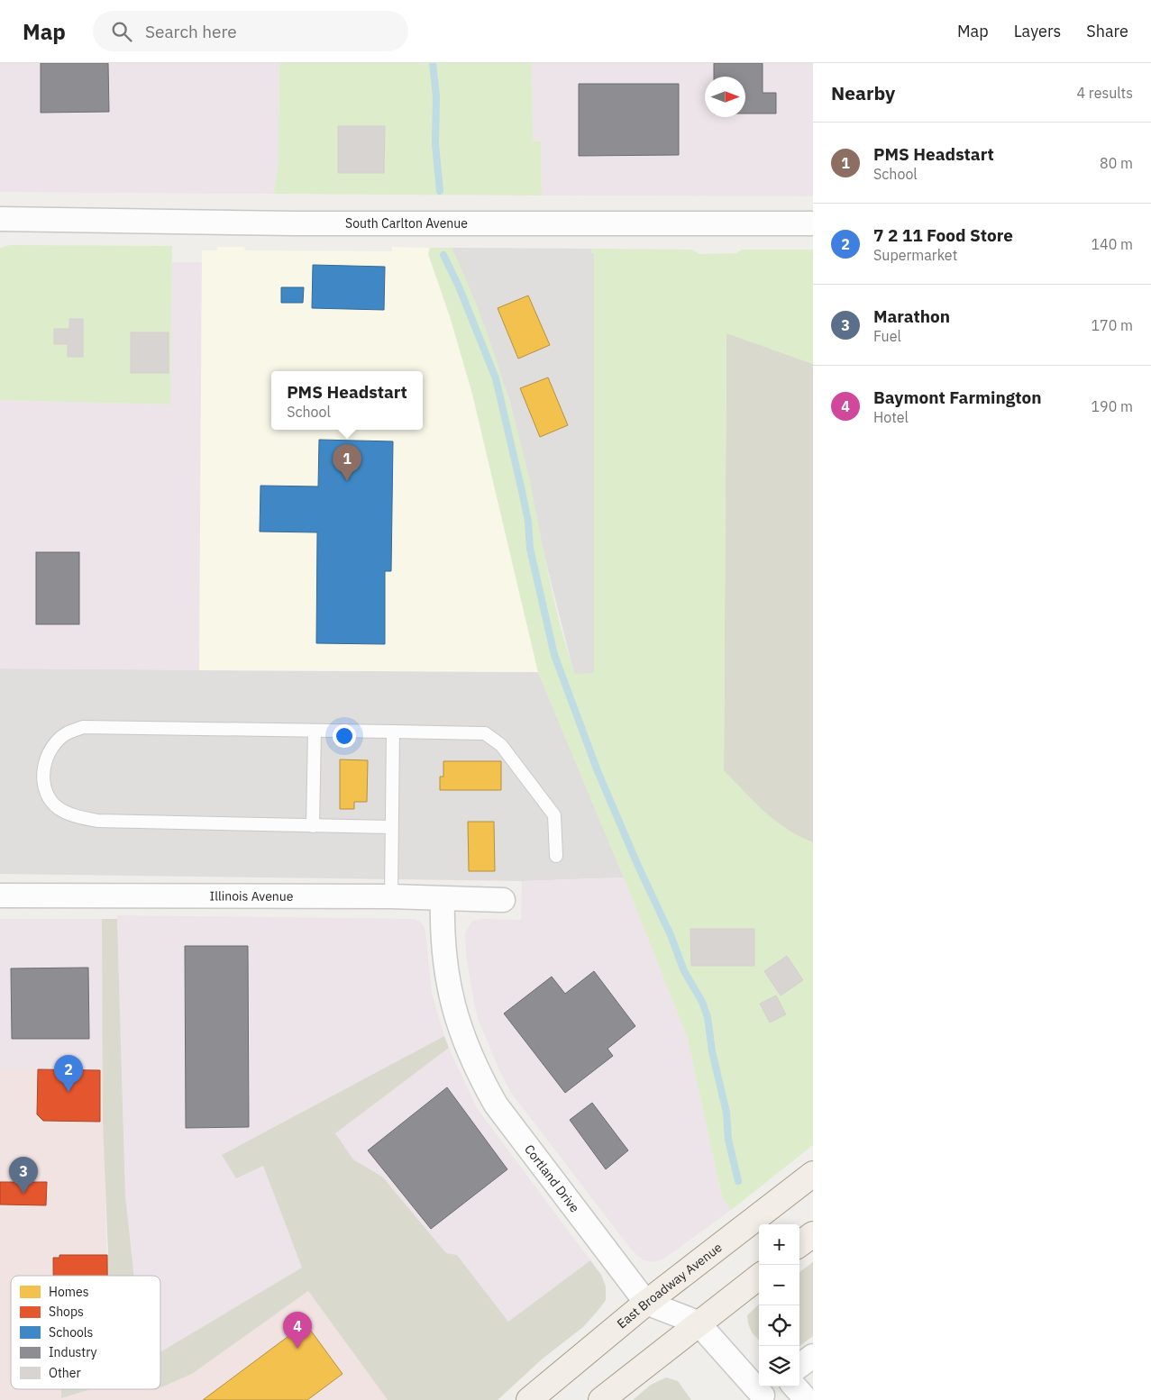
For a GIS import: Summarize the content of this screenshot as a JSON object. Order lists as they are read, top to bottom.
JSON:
{
  "streets": {
    "main road": ["East Broadway Avenue"],
    "street": ["South Carlton Avenue", "Illinois Avenue", "Cortland Drive"]
  },
  "crossings": [
    ["Illinois Avenue", "Cortland Drive"],
    ["Cortland Drive", "East Broadway Avenue"]
  ],
  "legend": [
    "Homes",
    "Shops",
    "Schools",
    "Industry",
    "Other"
  ],
  "north": "right",
  "page": {
    "header": "Map",
    "search": "Search here",
    "nav": ["Map", "Layers", "Share"],
    "heading": ["Nearby", "4 results"],
    "list": [
      {
        "mark": "1",
        "name": "PMS Headstart",
        "note": "School",
        "value": "80 m"
      },
      {
        "mark": "2",
        "name": "7 2 11 Food Store",
        "note": "Supermarket",
        "value": "140 m"
      },
      {
        "mark": "3",
        "name": "Marathon",
        "note": "Fuel",
        "value": "170 m"
      },
      {
        "mark": "4",
        "name": "Baymont Farmington",
        "note": "Hotel",
        "value": "190 m"
      }
    ],
    "popup": ["PMS Headstart", "School"],
    "pins": [
      "1",
      "2",
      "3",
      "4"
    ],
    "map_buttons": ["+", "−"]
  }
}
